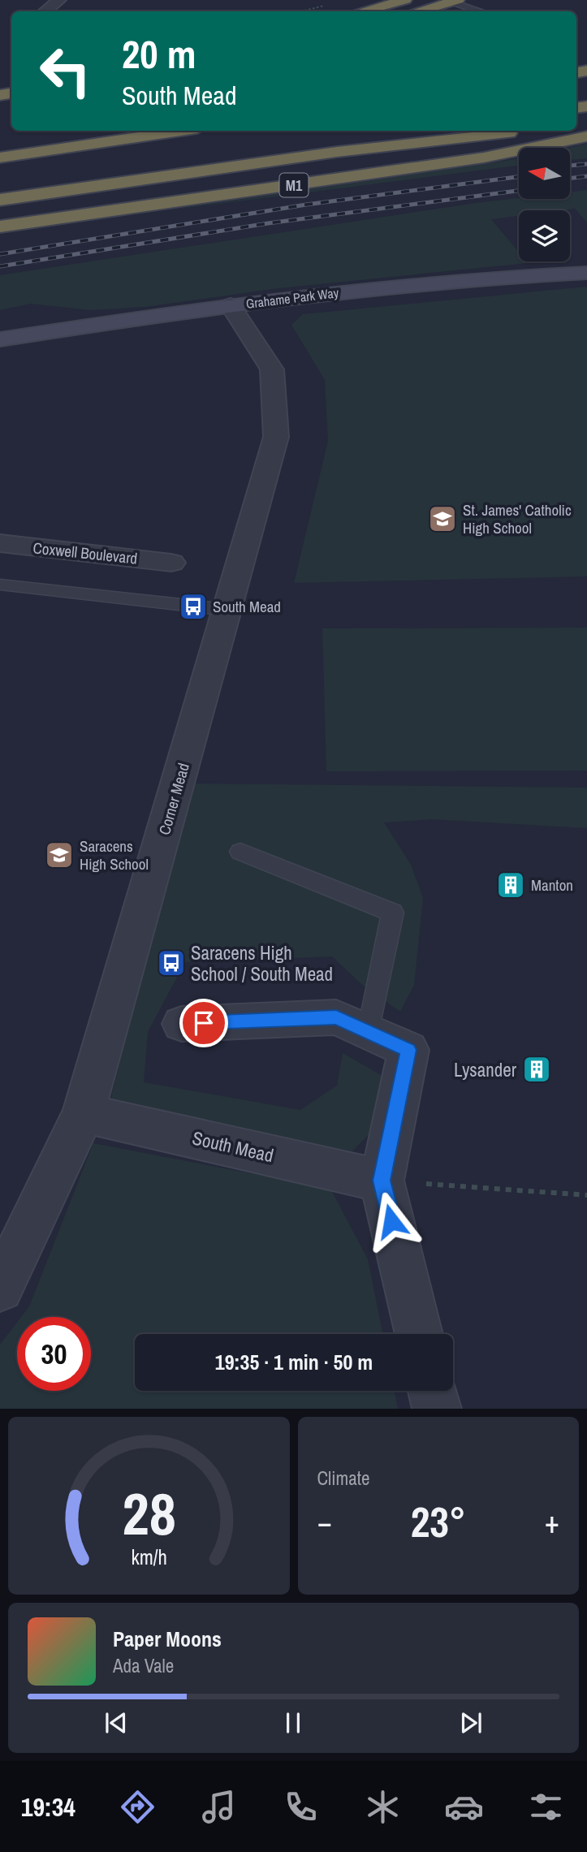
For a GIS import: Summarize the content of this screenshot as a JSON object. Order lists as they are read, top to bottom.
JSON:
{
  "streets": {
    "highway": ["M1"],
    "street": [
      "Grahame Park Way",
      "Coxwell Boulevard",
      "Corner Mead",
      "South Mead"
    ]
  },
  "crossings": [
    ["Grahame Park Way", "Corner Mead"],
    ["Corner Mead", "South Mead"]
  ],
  "places": {
    "school or university": ["St. James' Catholic High School", "Saracens High School"],
    "bus stop": ["South Mead", "Saracens High School / South Mead"],
    "building": ["Manton", "Lysander"]
  },
  "north": "left",
  "page": {
    "turn": ["20 m", "South Mead"],
    "limit": "30",
    "trip": "19:35 · 1 min · 50 m",
    "tile": "Climate",
    "heat": ["−", "23°", "+"],
    "song": ["Paper Moons", "Ada Vale"],
    "tabs": "19:34",
    "gauge": ["28", "km/h"]
  }
}
